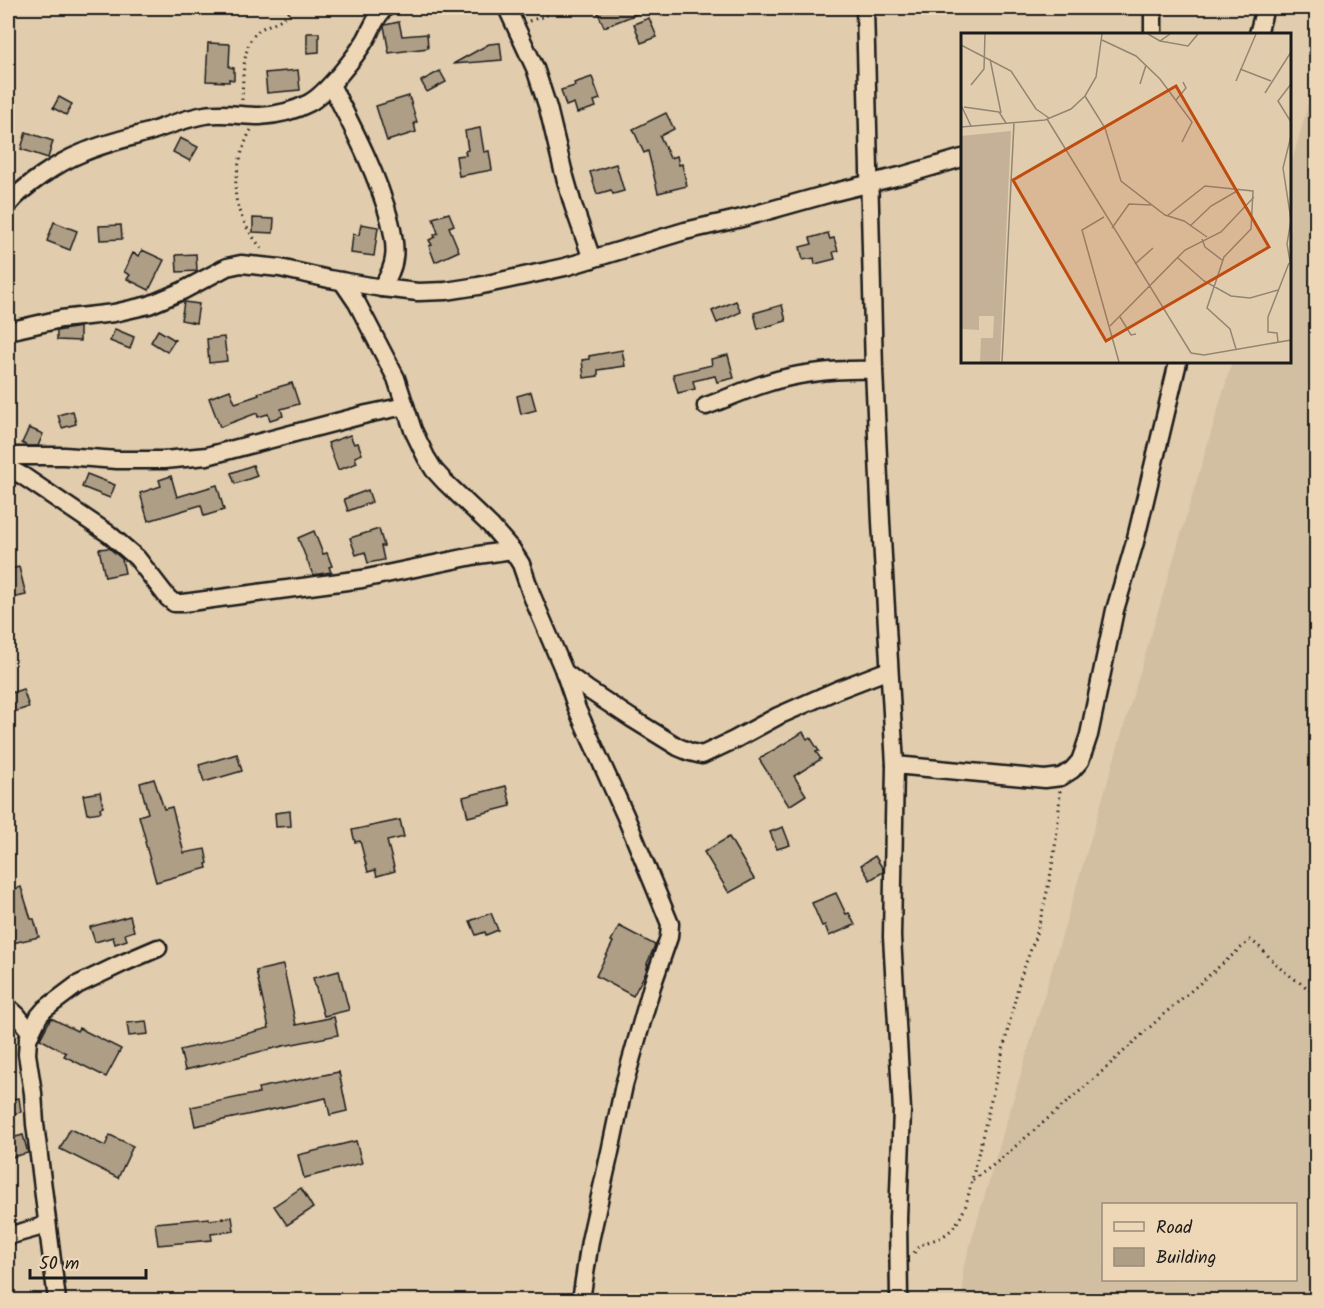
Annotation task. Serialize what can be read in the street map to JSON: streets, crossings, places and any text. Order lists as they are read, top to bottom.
{
  "legend": ["Road", "Building"],
  "scale_bar": "50 m"
}
